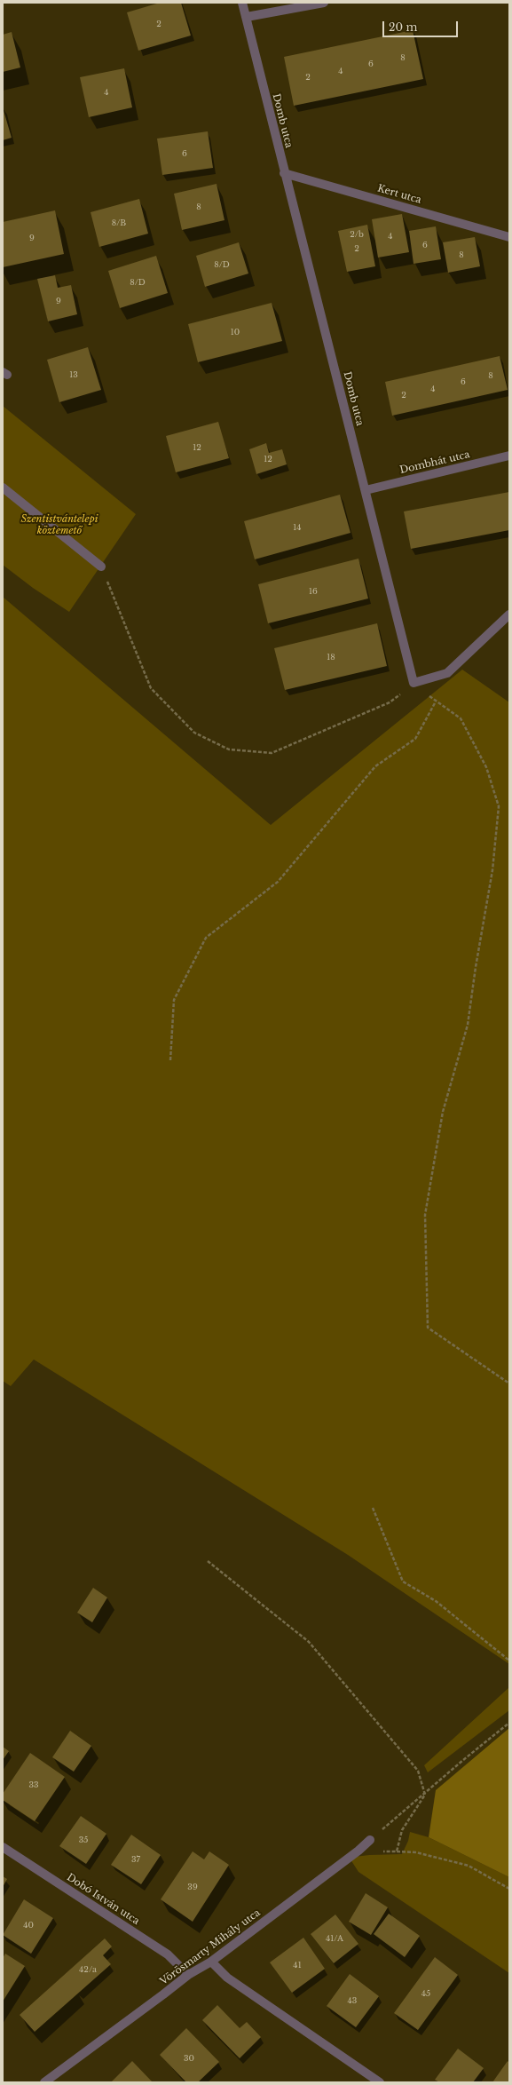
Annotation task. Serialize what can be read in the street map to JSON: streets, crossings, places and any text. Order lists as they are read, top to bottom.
{
  "streets": {
    "street": [
      "Domb utca",
      "Kert utca",
      "Dombhát utca",
      "Dobó István utca",
      "Vörösmarty Mihály utca"
    ]
  },
  "crossings": [
    ["Domb utca", "Kert utca"],
    ["Domb utca", "Dombhát utca"],
    ["Dobó István utca", "Vörösmarty Mihály utca"]
  ],
  "parks": ["Szentistvántelepi köztemető"],
  "house_numbers": [
    "2",
    "8",
    "6",
    "4",
    "2",
    "4",
    "6",
    "8",
    "8/B",
    "2/b",
    "4",
    "9",
    "6",
    "2",
    "8",
    "8/D",
    "8/D",
    "9",
    "10",
    "13",
    "8",
    "6",
    "4",
    "2",
    "12",
    "12",
    "14",
    "16",
    "18",
    "33",
    "35",
    "37",
    "39",
    "40",
    "41/A",
    "41",
    "42/a",
    "45",
    "43",
    "30"
  ],
  "scale_bar": "20 m"
}
